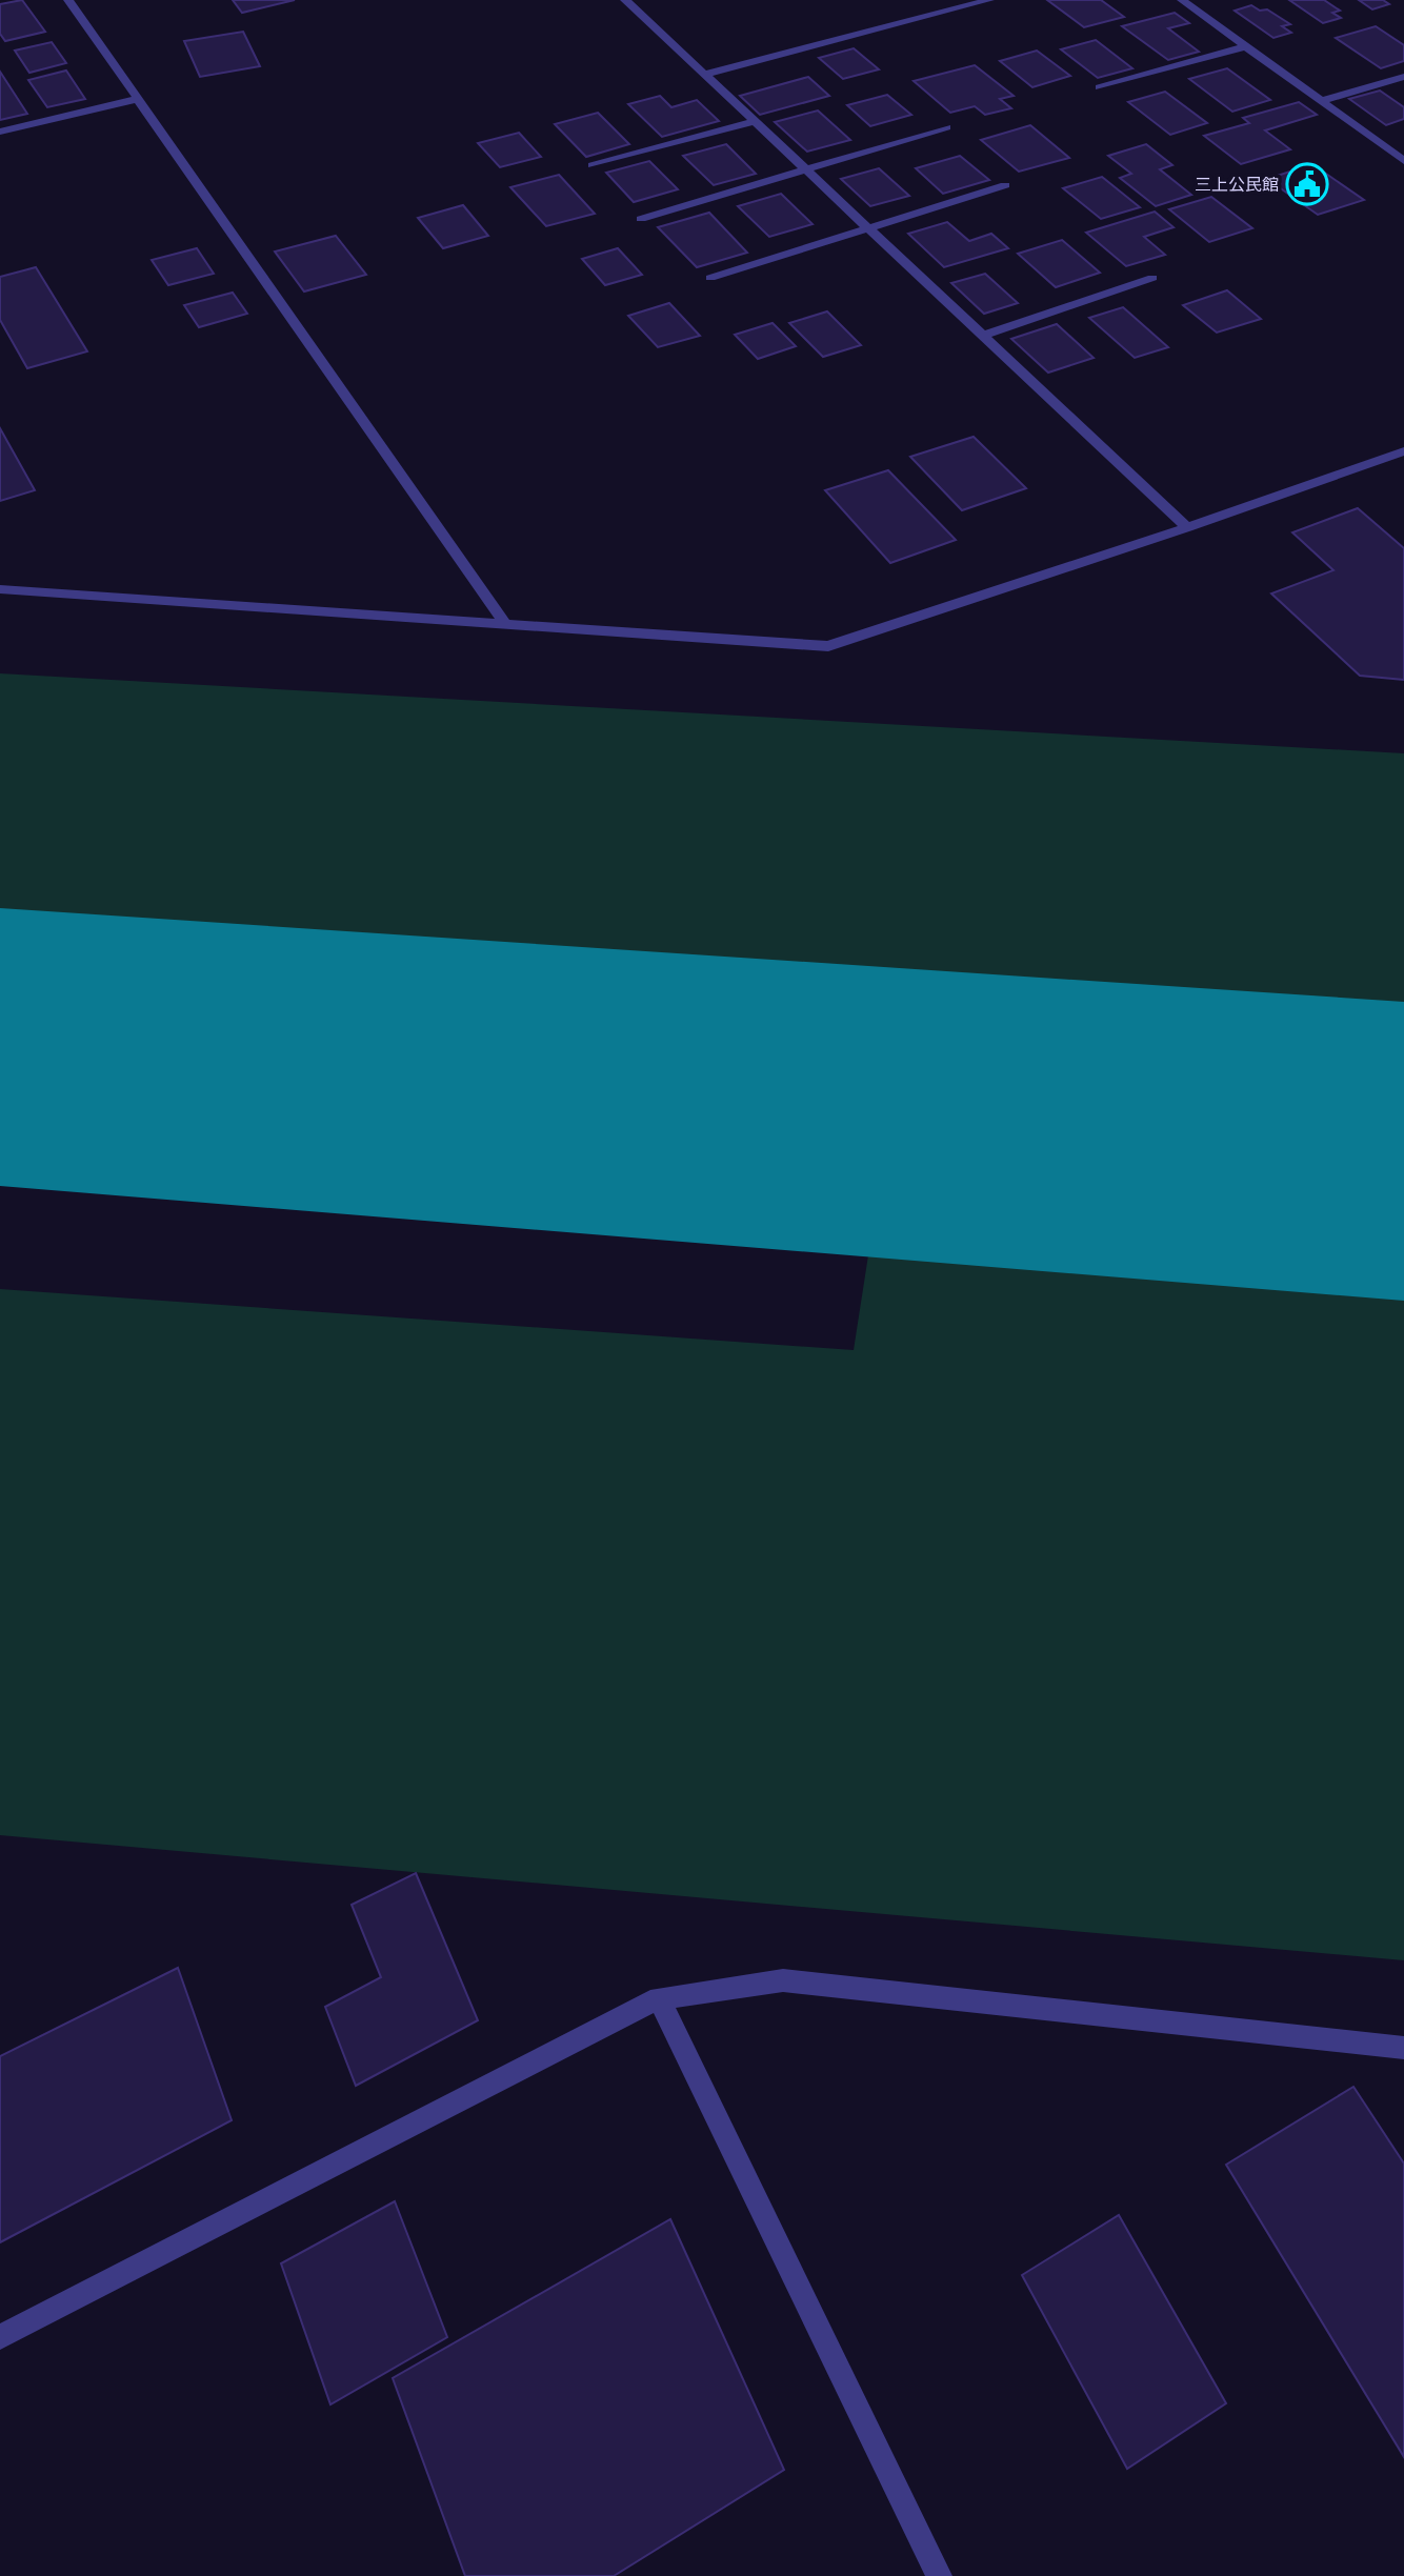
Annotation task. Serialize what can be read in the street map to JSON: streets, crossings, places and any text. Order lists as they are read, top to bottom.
{
  "places": {
    "public building": ["三上公民館"]
  }
}
